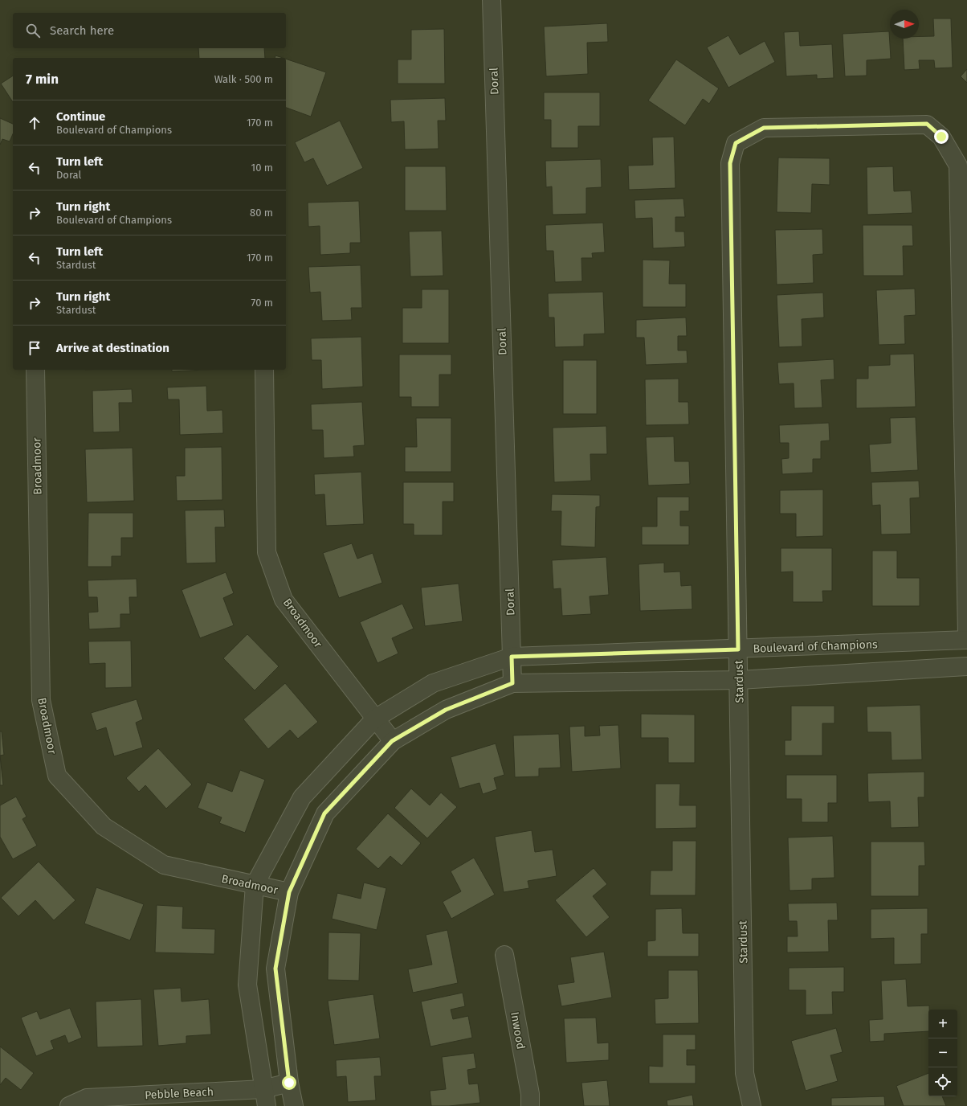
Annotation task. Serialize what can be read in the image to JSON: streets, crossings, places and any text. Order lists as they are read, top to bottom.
{
  "streets": {
    "street": [
      "Doral",
      "Broadmoor",
      "Boulevard of Champions",
      "Stardust",
      "Inwood",
      "Pebble Beach"
    ]
  },
  "crossings": [
    ["Doral", "Boulevard of Champions"],
    ["Broadmoor", "Boulevard of Champions"],
    ["Boulevard of Champions", "Stardust"],
    ["Boulevard of Champions", "Pebble Beach"]
  ],
  "north": "right",
  "page": {
    "search": "Search here",
    "heading": ["7 min", "Walk · 500 m"],
    "list": [
      ["Continue", "Boulevard of Champions", "170 m"],
      ["Turn left", "Doral", "10 m"],
      ["Turn right", "Boulevard of Champions", "80 m"],
      ["Turn left", "Stardust", "170 m"],
      ["Turn right", "Stardust", "70 m"],
      "Arrive at destination"
    ],
    "map_buttons": ["+", "−"]
  }
}
